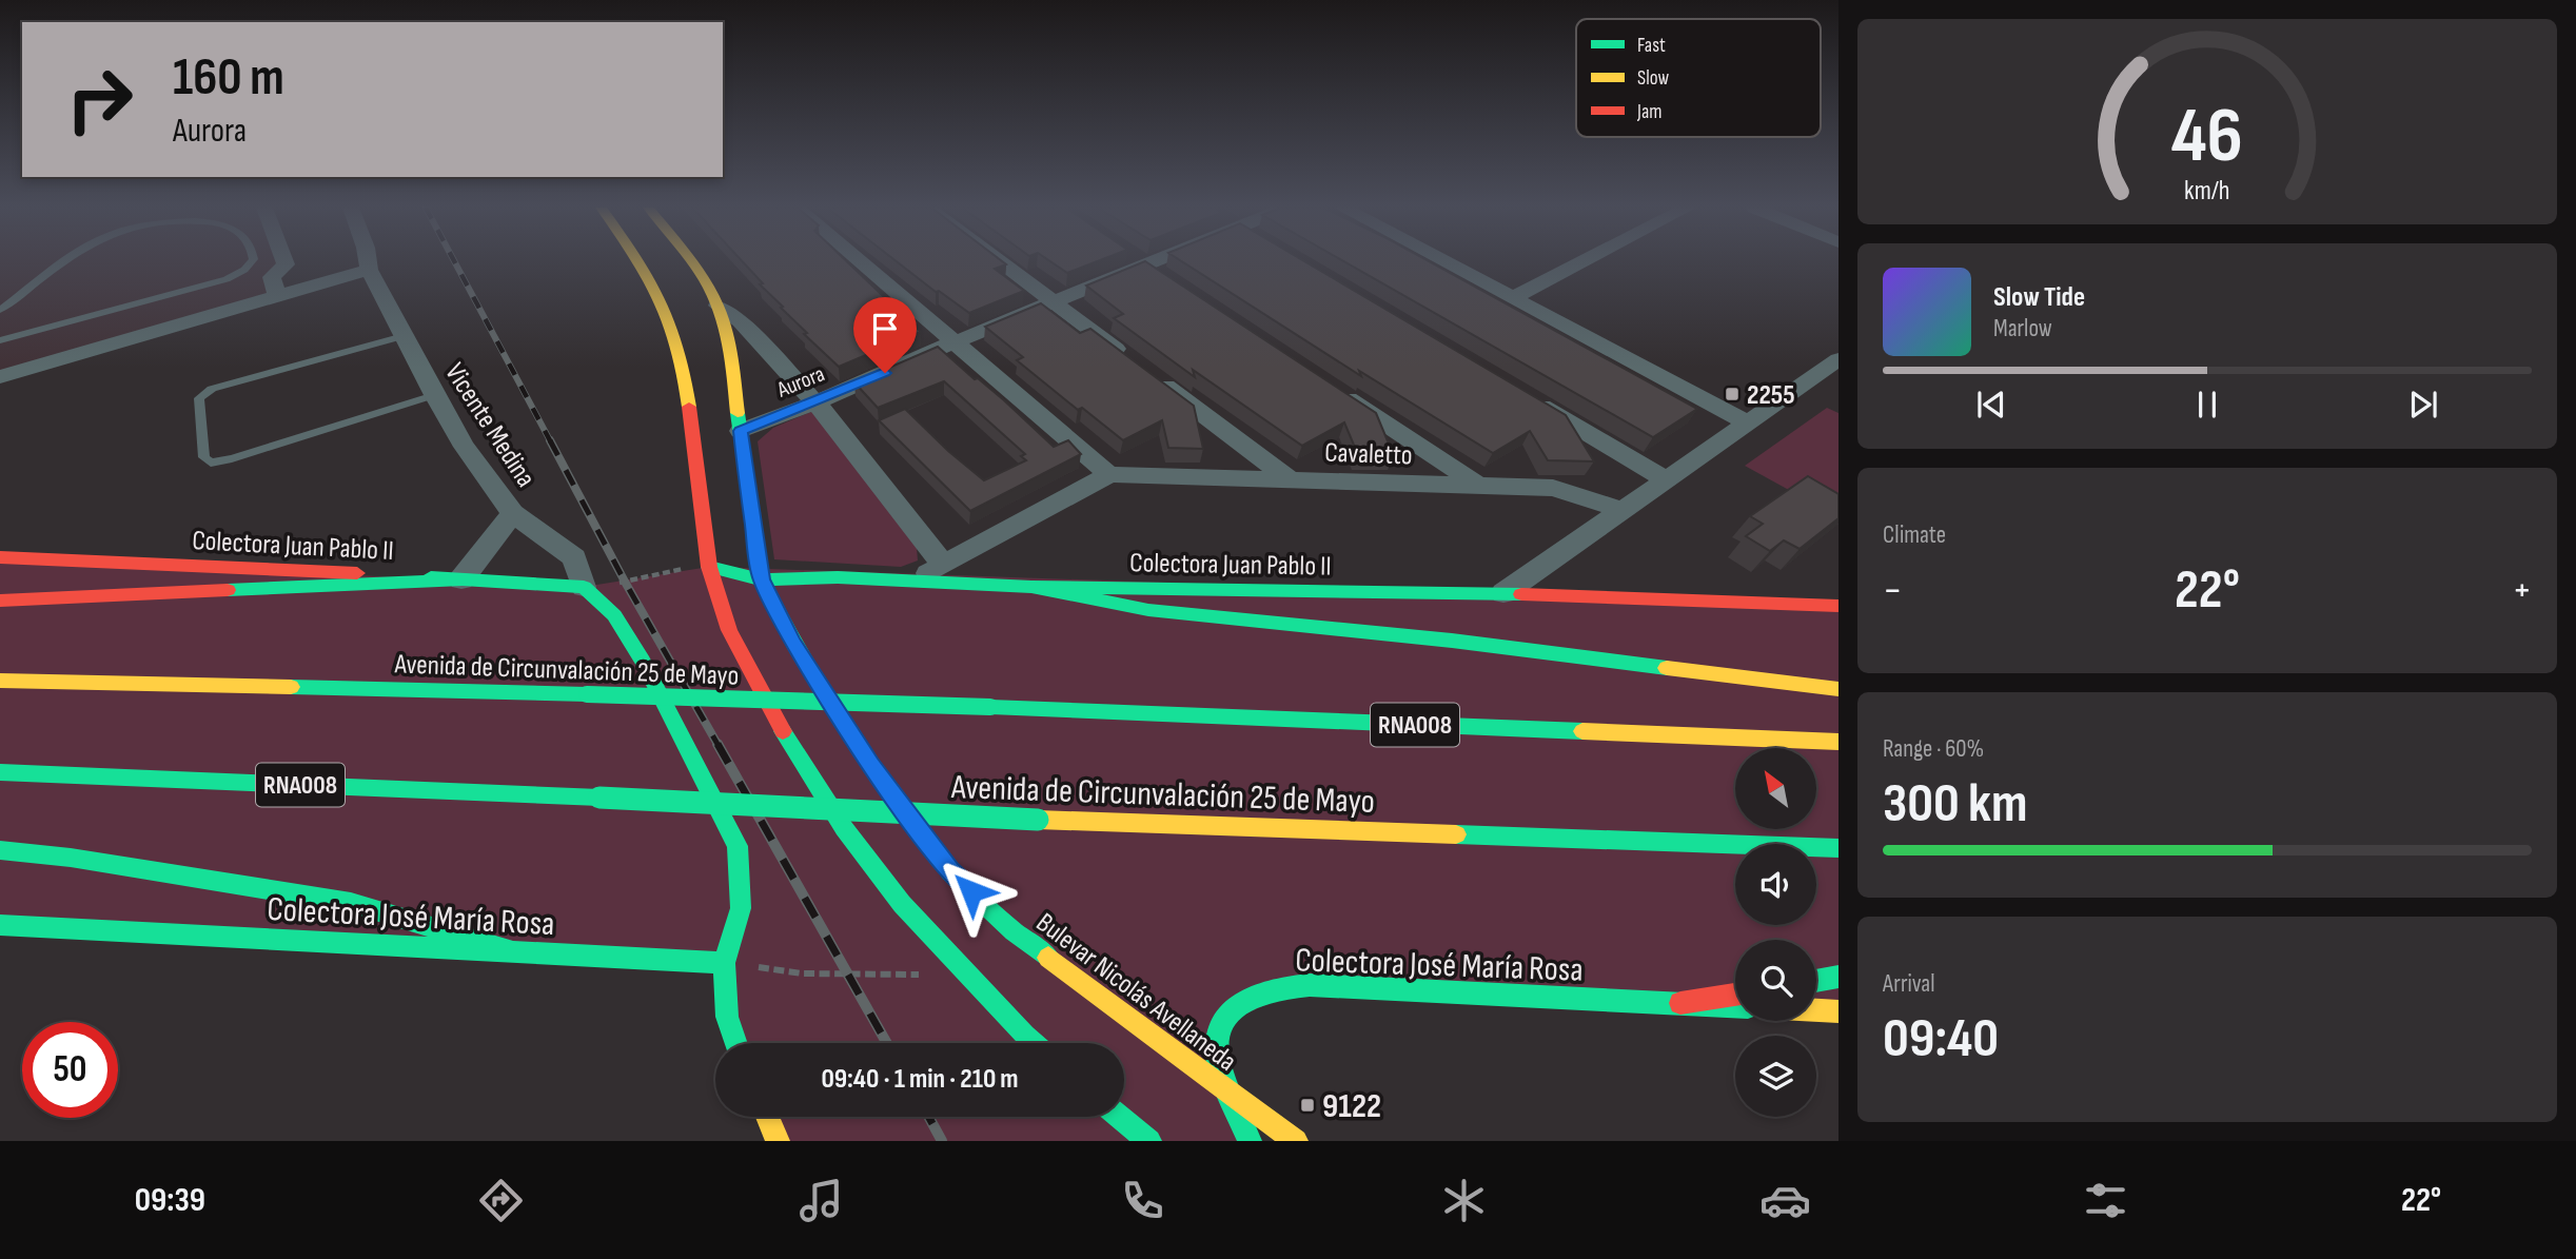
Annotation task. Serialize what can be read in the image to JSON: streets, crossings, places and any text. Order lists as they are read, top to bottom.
{
  "streets": {
    "main road": [
      "Vicente Medina",
      "Colectora Juan Pablo II",
      "Avenida de Circunvalación 25 de Mayo",
      "RNA008",
      "Colectora José María Rosa",
      "Bulevar Nicolás Avellaneda"
    ],
    "street": ["Aurora", "Cavaletto"]
  },
  "crossings": [
    ["Aurora", "Bulevar Nicolás Avellaneda"],
    ["Vicente Medina", "Colectora Juan Pablo II"],
    ["Vicente Medina", "Colectora José María Rosa"],
    ["Colectora Juan Pablo II", "Bulevar Nicolás Avellaneda"],
    ["Colectora José María Rosa", "Bulevar Nicolás Avellaneda"]
  ],
  "places": {
    "transit": ["2255", "9122"]
  },
  "legend": ["Fast", "Slow", "Jam"],
  "north": "top left",
  "page": {
    "turn": ["160 m", "Aurora"],
    "song": ["Slow Tide", "Marlow"],
    "tile": [
      "Climate",
      ["Range · 60%", "300 km"],
      ["Arrival", "09:40"]
    ],
    "heat": ["−", "22°", "+"],
    "limit": "50",
    "trip": "09:40 · 1 min · 210 m",
    "tabs": ["09:39", "22°"],
    "gauge": ["46", "km/h"]
  }
}
